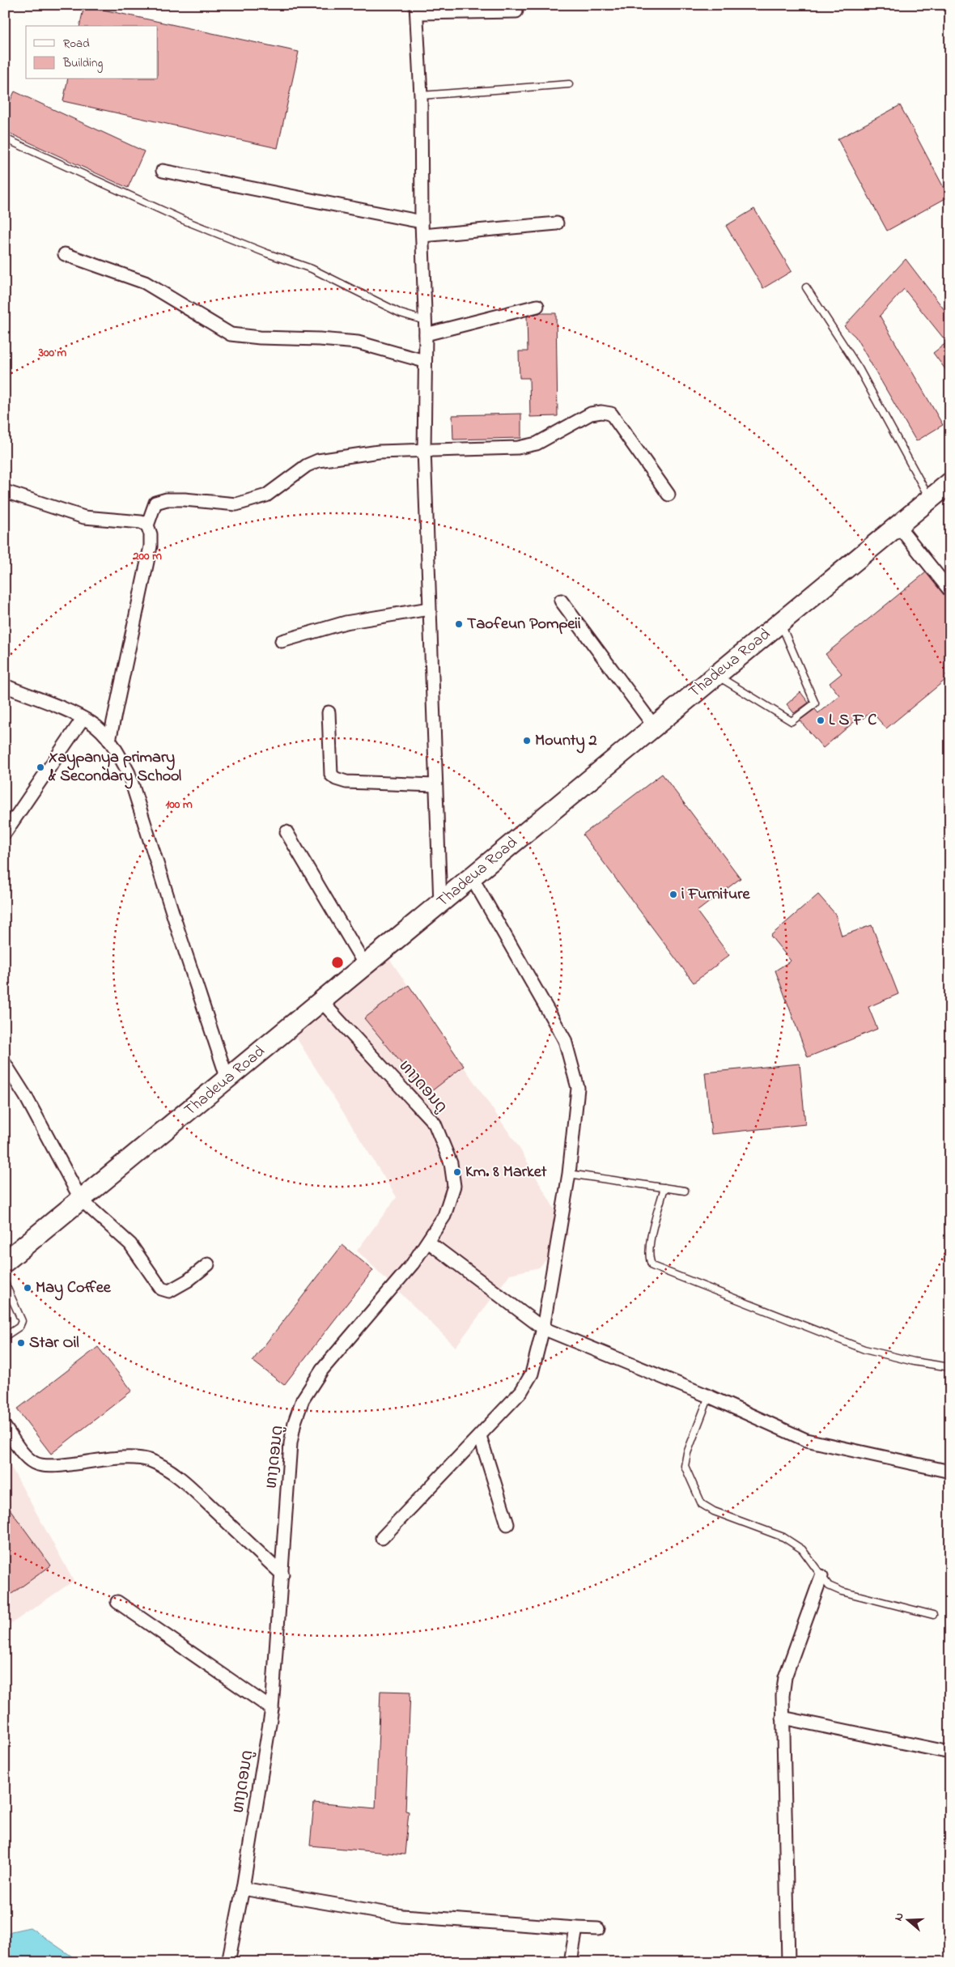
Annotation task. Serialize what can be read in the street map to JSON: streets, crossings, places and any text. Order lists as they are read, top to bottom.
{
  "streets": {
    "main road": ["Thadeua Road"],
    "street": ["ທາງດອນດູ"]
  },
  "crossings": [
    ["Thadeua Road", "ທາງດອນດູ"]
  ],
  "places": [
    "Taofeun Pompeii",
    "L S F C",
    "Mounty 2",
    "Xaypanya primary & Secondary School",
    "i Furniture",
    "Km. 8 Market",
    "May Coffee",
    "Star Oil"
  ],
  "legend": ["Road", "Building"],
  "north": "left",
  "rings": ["300 m", "200 m", "100 m"]
}
